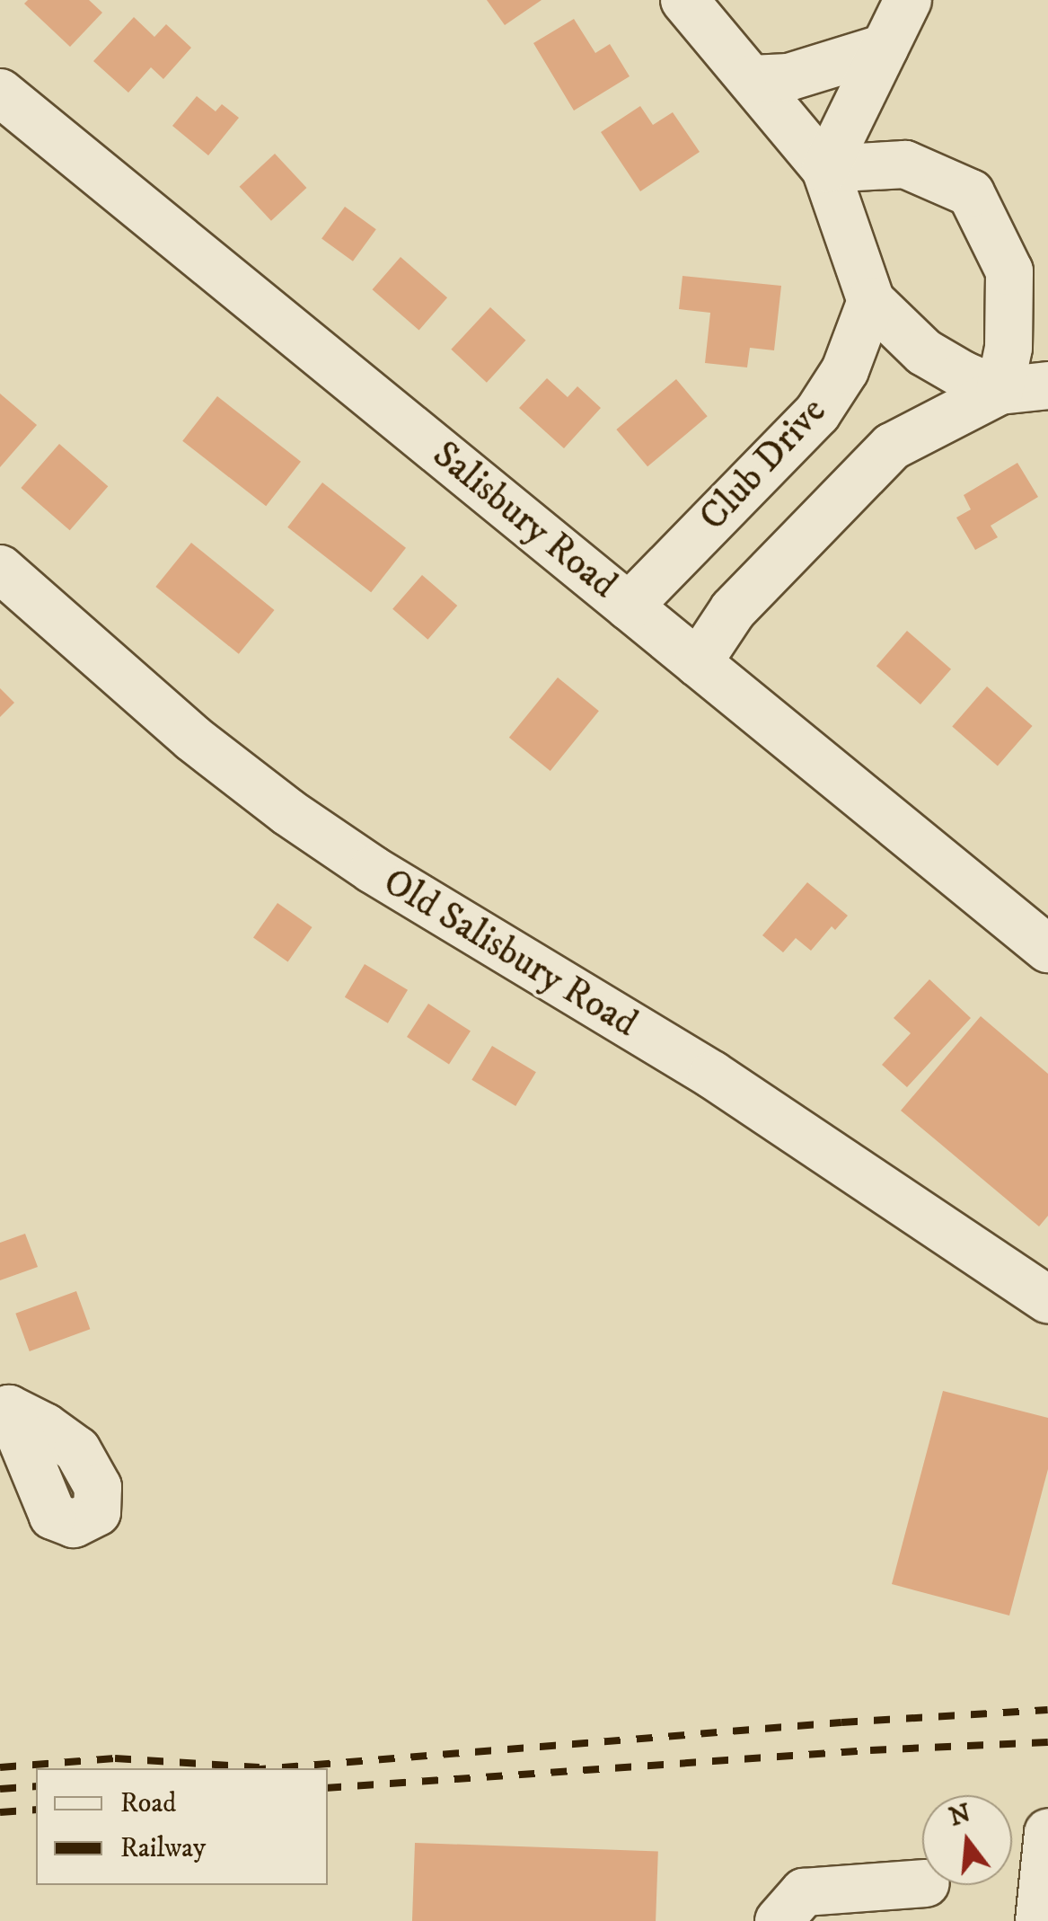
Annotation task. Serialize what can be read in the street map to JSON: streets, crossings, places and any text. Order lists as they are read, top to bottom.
{
  "streets": {
    "street": ["Club Drive", "Salisbury Road", "Old Salisbury Road"]
  },
  "crossings": [
    ["Club Drive", "Salisbury Road"]
  ],
  "legend": ["Road", "Railway"],
  "north": "top"
}
